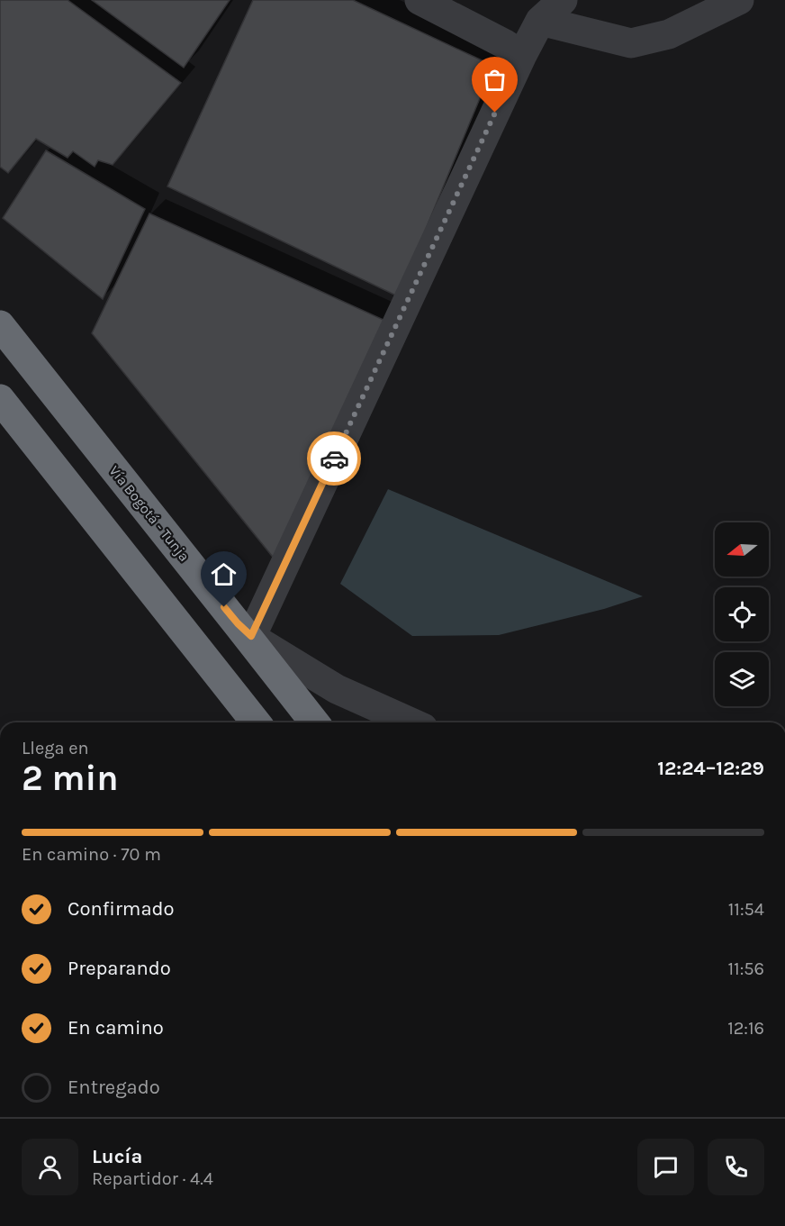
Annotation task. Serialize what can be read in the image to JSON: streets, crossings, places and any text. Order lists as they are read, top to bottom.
{
  "streets": {
    "highway": ["Vía Bogotá - Tunja"]
  },
  "north": "left",
  "page": {
    "heading": ["2 min", "Llega en", "12:24–12:29"],
    "panel": ["Lucía", "Repartidor · 4.4"],
    "bar": "En camino · 70 m",
    "list": [
      ["Confirmado", "11:54"],
      ["Preparando", "11:56"],
      ["En camino", "12:16"],
      "Entregado"
    ]
  }
}
